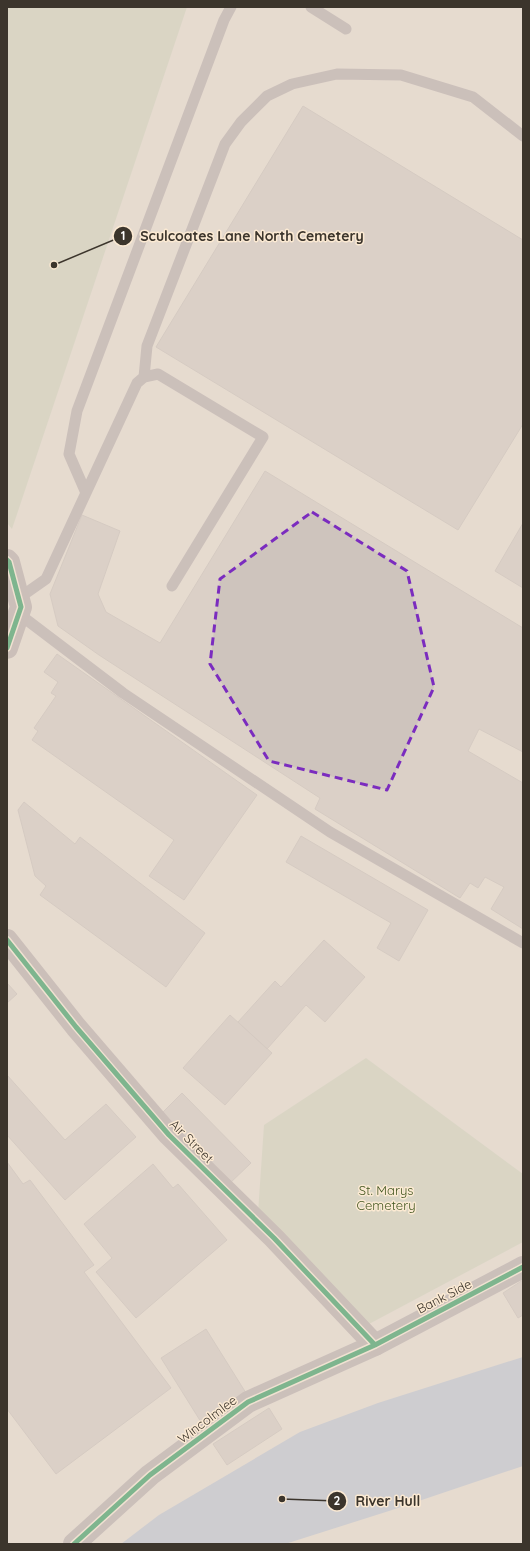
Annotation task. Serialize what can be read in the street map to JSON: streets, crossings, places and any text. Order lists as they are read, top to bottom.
{
  "streets": {
    "street": ["Air Street", "Bank Side", "Wincolmlee"]
  },
  "crossings": [
    ["Air Street", "Bank Side"],
    ["Air Street", "Wincolmlee"],
    ["Bank Side", "Wincolmlee"]
  ],
  "parks": ["St. Marys Cemetery"],
  "places": ["Sculcoates Lane North Cemetery", "River Hull"]
}
